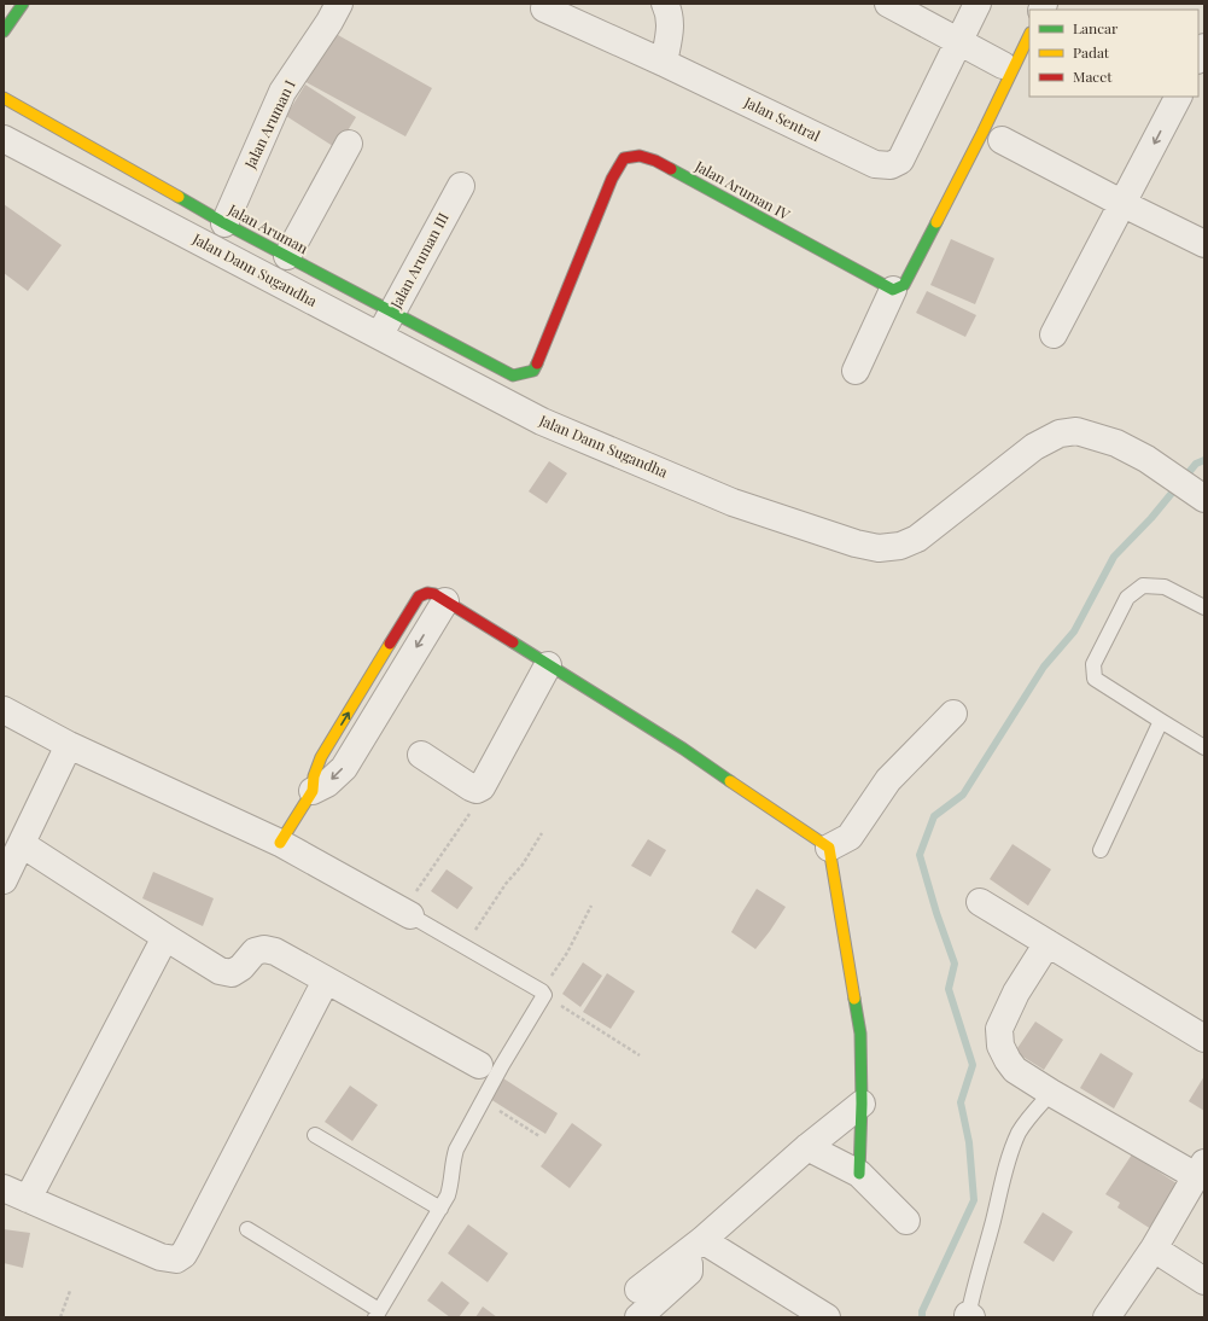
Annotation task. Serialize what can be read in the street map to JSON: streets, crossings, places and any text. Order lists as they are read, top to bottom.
{
  "streets": {
    "street": [
      "Jalan Sentral",
      "Jalan Aruman I",
      "Jalan Aruman IV",
      "Jalan Aruman",
      "Jalan Aruman III",
      "Jalan Dann Sugandha"
    ]
  },
  "crossings": [
    ["Jalan Aruman I", "Jalan Aruman"],
    ["Jalan Aruman IV", "Jalan Aruman"],
    ["Jalan Aruman", "Jalan Aruman III"],
    ["Jalan Aruman III", "Jalan Dann Sugandha"]
  ],
  "legend": ["Lancar", "Padat", "Macet"]
}
